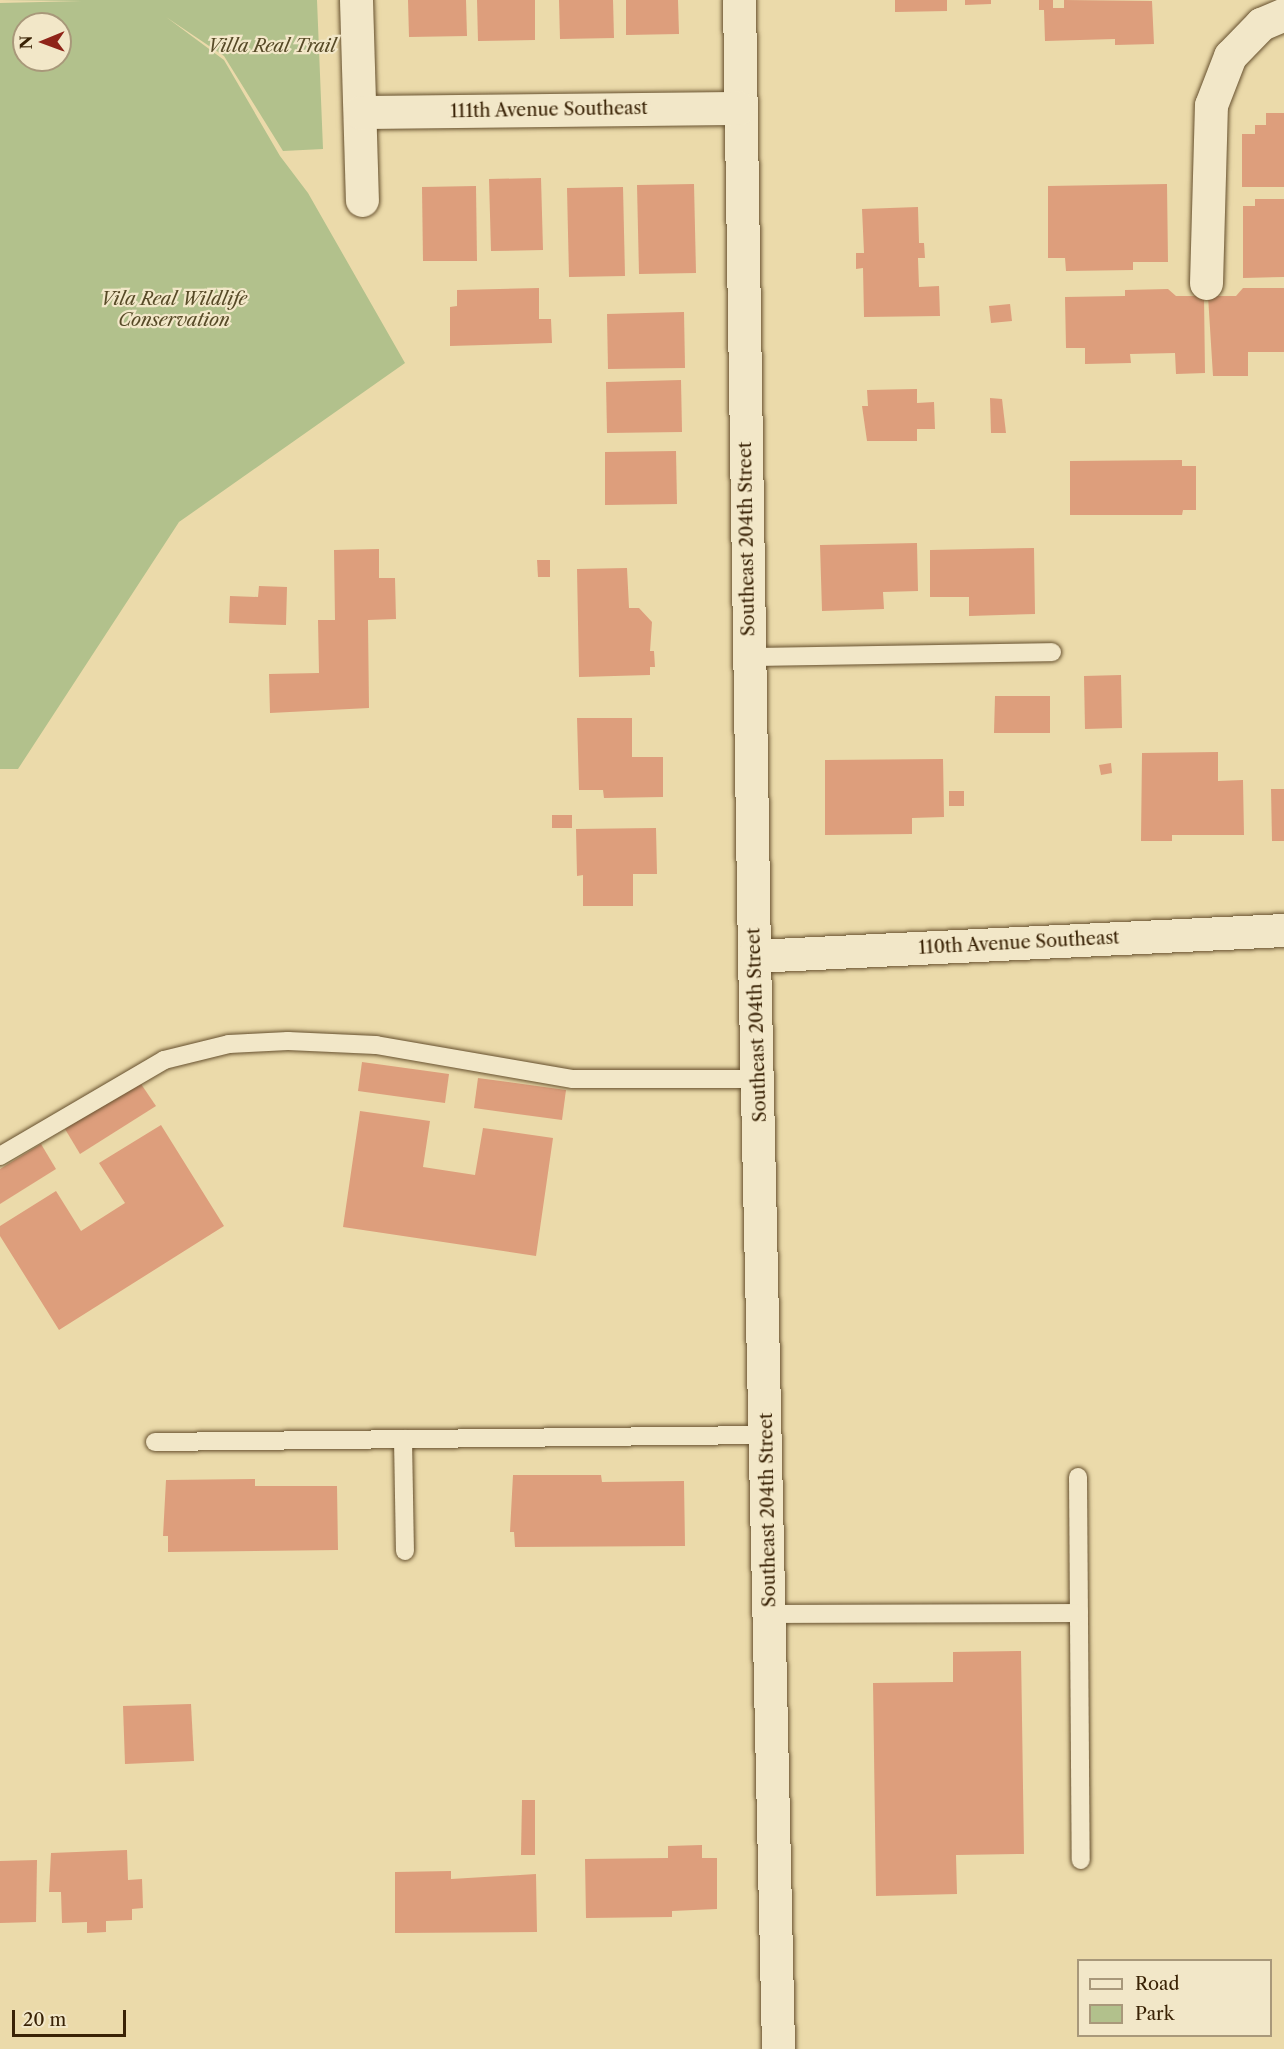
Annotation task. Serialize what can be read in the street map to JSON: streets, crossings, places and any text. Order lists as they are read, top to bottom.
{
  "streets": {
    "street": ["111th Avenue Southeast", "Southeast 204th Street", "110th Avenue Southeast"]
  },
  "crossings": [
    ["111th Avenue Southeast", "Southeast 204th Street"],
    ["Southeast 204th Street", "110th Avenue Southeast"]
  ],
  "parks": ["Villa Real Trail", "Vila Real Wildlife Conservation"],
  "legend": ["Road", "Park"],
  "scale_bar": "20 m",
  "north": "left"
}
